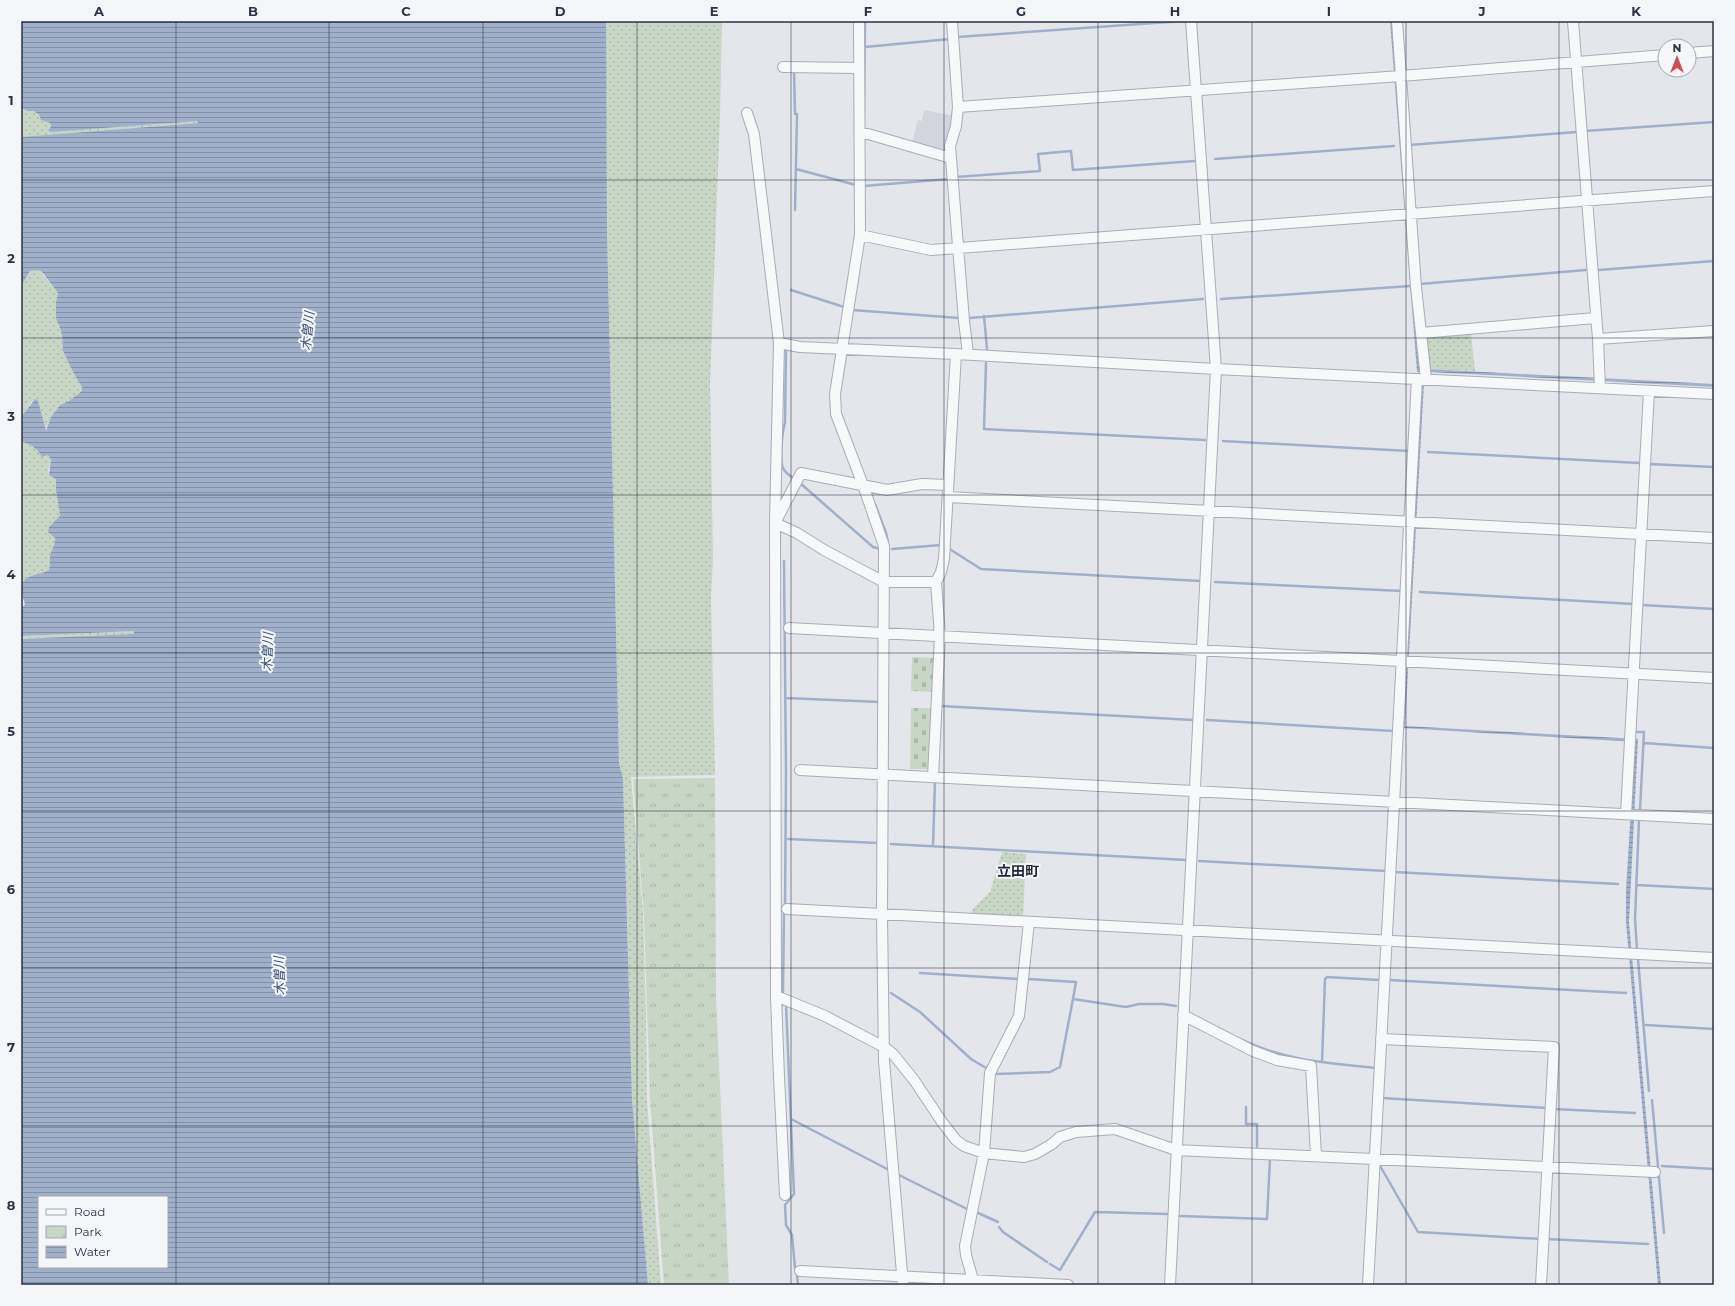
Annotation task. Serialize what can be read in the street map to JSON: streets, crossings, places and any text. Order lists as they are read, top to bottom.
{
  "districts": ["立田町"],
  "water": ["木曽川"],
  "legend": ["Road", "Park", "Water"],
  "north": "top",
  "grid": {
    "columns": [
      "A",
      "B",
      "C",
      "D",
      "E",
      "F",
      "G",
      "H",
      "I",
      "J",
      "K"
    ],
    "rows": [
      "1",
      "2",
      "3",
      "4",
      "5",
      "6",
      "7",
      "8"
    ]
  }
}
